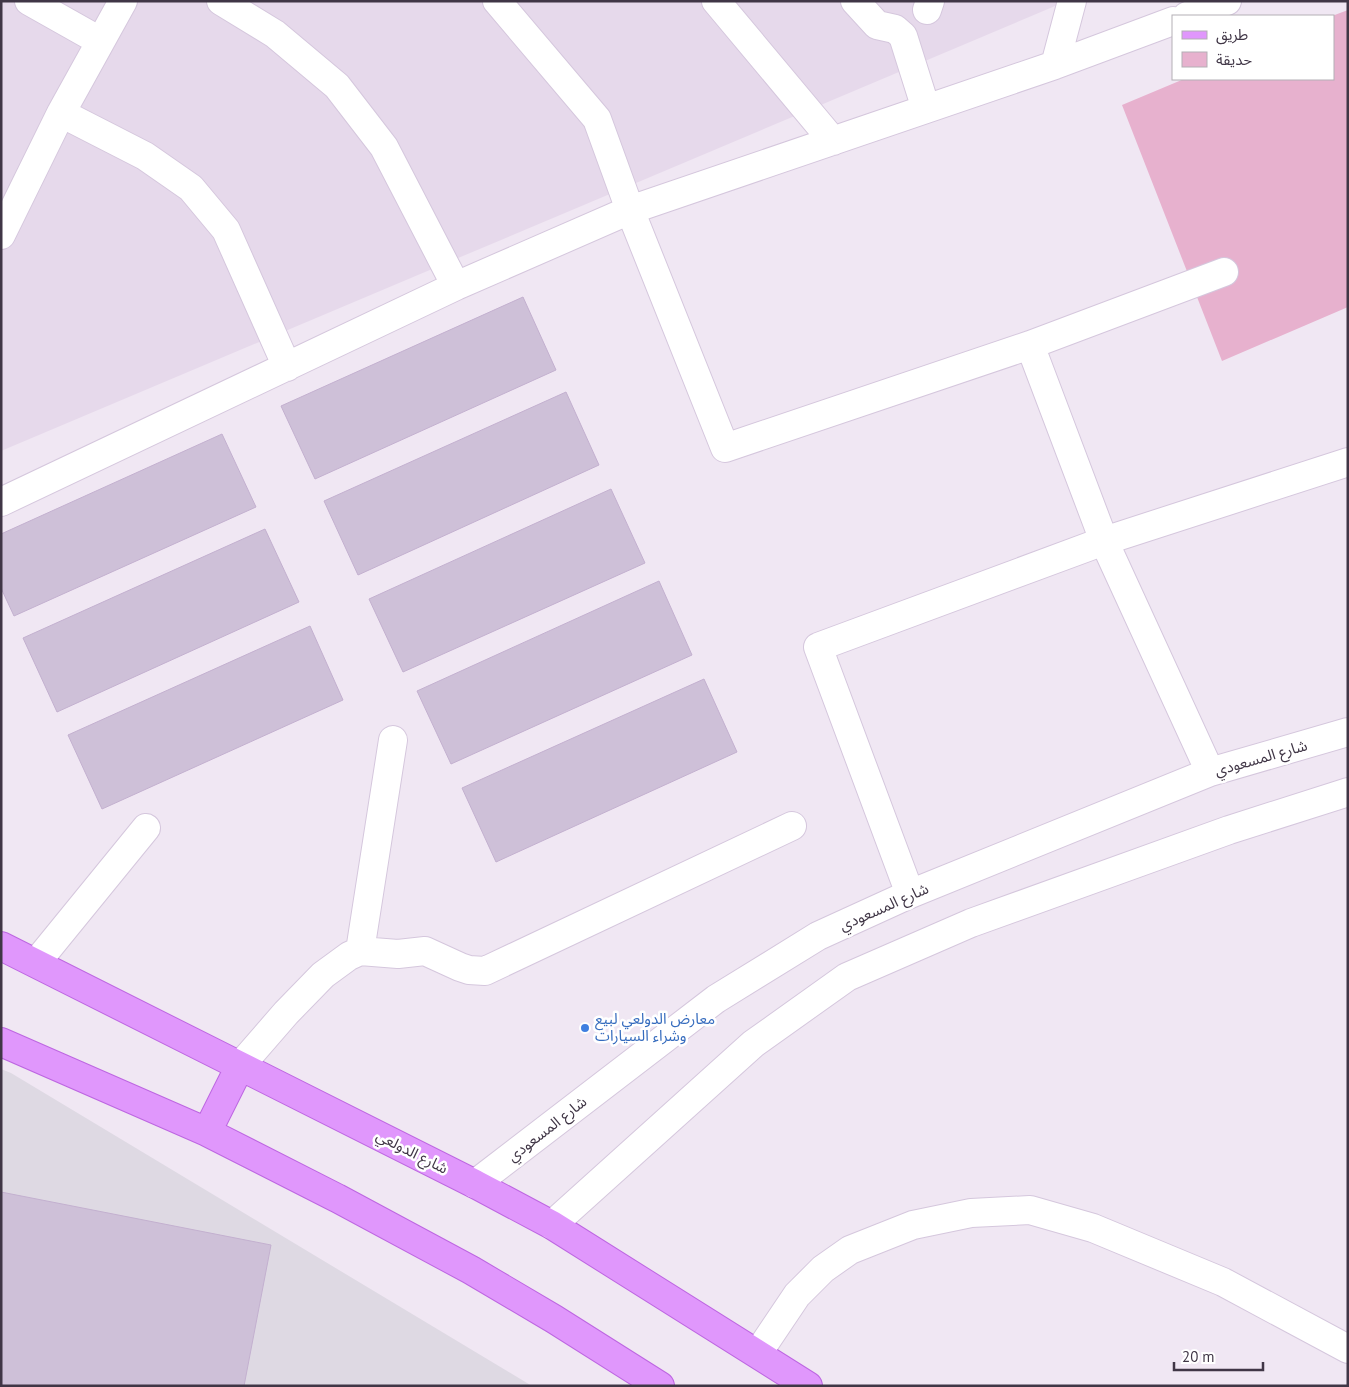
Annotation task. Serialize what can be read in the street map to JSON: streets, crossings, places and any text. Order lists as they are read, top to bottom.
{
  "streets": {
    "main road": ["شارع الدولعي"],
    "street": ["شارع المسعودي"]
  },
  "crossings": [
    ["شارع المسعودي", "شارع الدولعي"]
  ],
  "places": ["معارض الدولعي لبيع وشراء السيارات"],
  "legend": ["طريق", "حديقة"],
  "scale_bar": "20 m"
}
